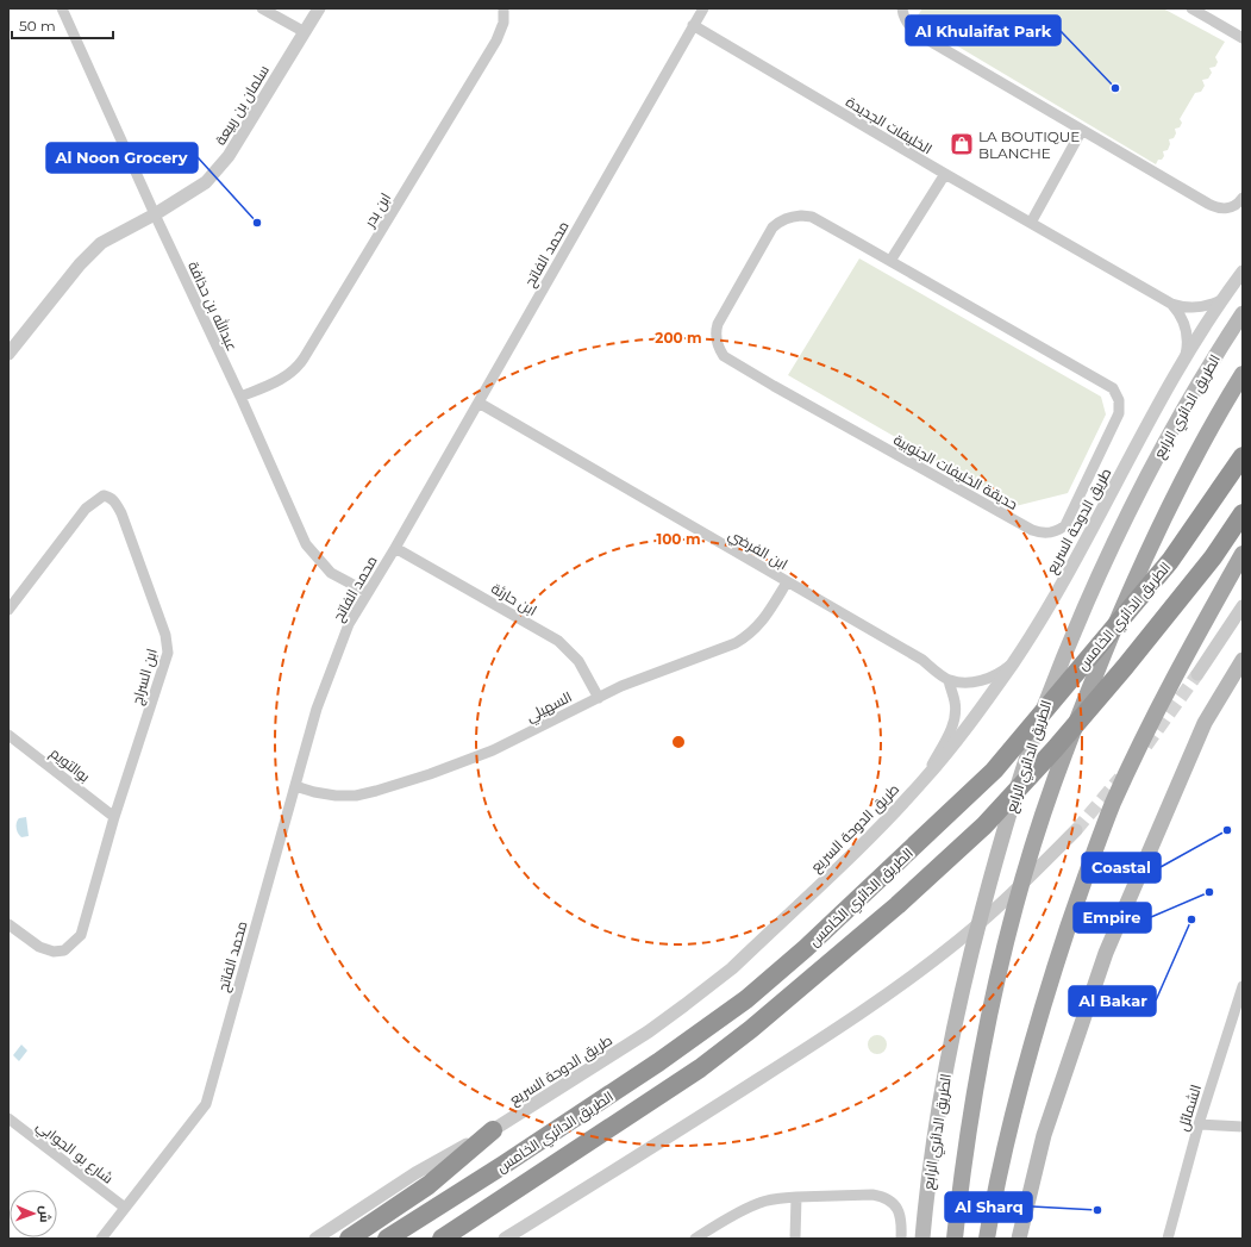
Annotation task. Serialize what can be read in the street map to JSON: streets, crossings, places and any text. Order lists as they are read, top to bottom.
{
  "streets": {
    "highway": ["الطريق الدائري الخامس"],
    "main road": ["الطريق الدائري الرابع"],
    "street": [
      "سلمان بن ربيعة",
      "الخليفات الجديدة",
      "ابن بدر",
      "محمد الفاتح",
      "عبدالله بن حذافة",
      "حديقة الخليفات الجنوبية",
      "طريق الدوحة السريع",
      "ابن الفرضي",
      "ابن حارثة",
      "ابن السراج",
      "السهيلي",
      "بوالتويم",
      "الشمائل",
      "شارع بو الجوابي"
    ]
  },
  "crossings": [
    ["سلمان بن ربيعة", "عبدالله بن حذافة"],
    ["الخليفات الجديدة", "محمد الفاتح"],
    ["الخليفات الجديدة", "طريق الدوحة السريع"],
    ["ابن بدر", "عبدالله بن حذافة"],
    ["محمد الفاتح", "عبدالله بن حذافة"],
    ["محمد الفاتح", "ابن الفرضي"],
    ["محمد الفاتح", "ابن حارثة"],
    ["محمد الفاتح", "السهيلي"],
    ["محمد الفاتح", "شارع بو الجوابي"],
    ["ابن الفرضي", "السهيلي"],
    ["ابن حارثة", "السهيلي"],
    ["ابن السراج", "بوالتويم"]
  ],
  "places": {
    "other": [
      "Al Khulaifat Park",
      "Al Noon Grocery",
      "Coastal",
      "Empire",
      "Al Bakar",
      "Al Sharq"
    ],
    "shop": ["LA BOUTIQUE BLANCHE"]
  },
  "scale_bar": "50 m",
  "north": "right",
  "rings": ["200 m", "100 m"]
}
